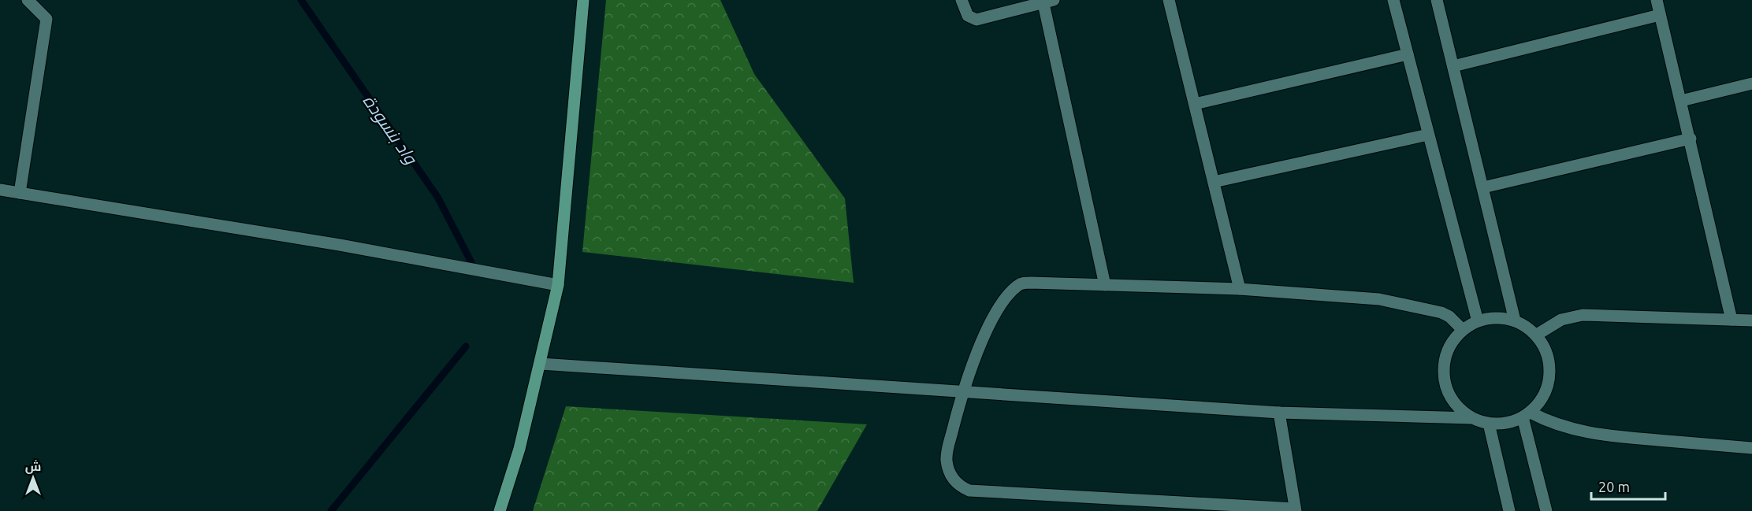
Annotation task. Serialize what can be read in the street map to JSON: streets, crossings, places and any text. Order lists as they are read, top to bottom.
{
  "water": ["واد بنسودة"],
  "scale_bar": "20 m",
  "north": "top"
}
